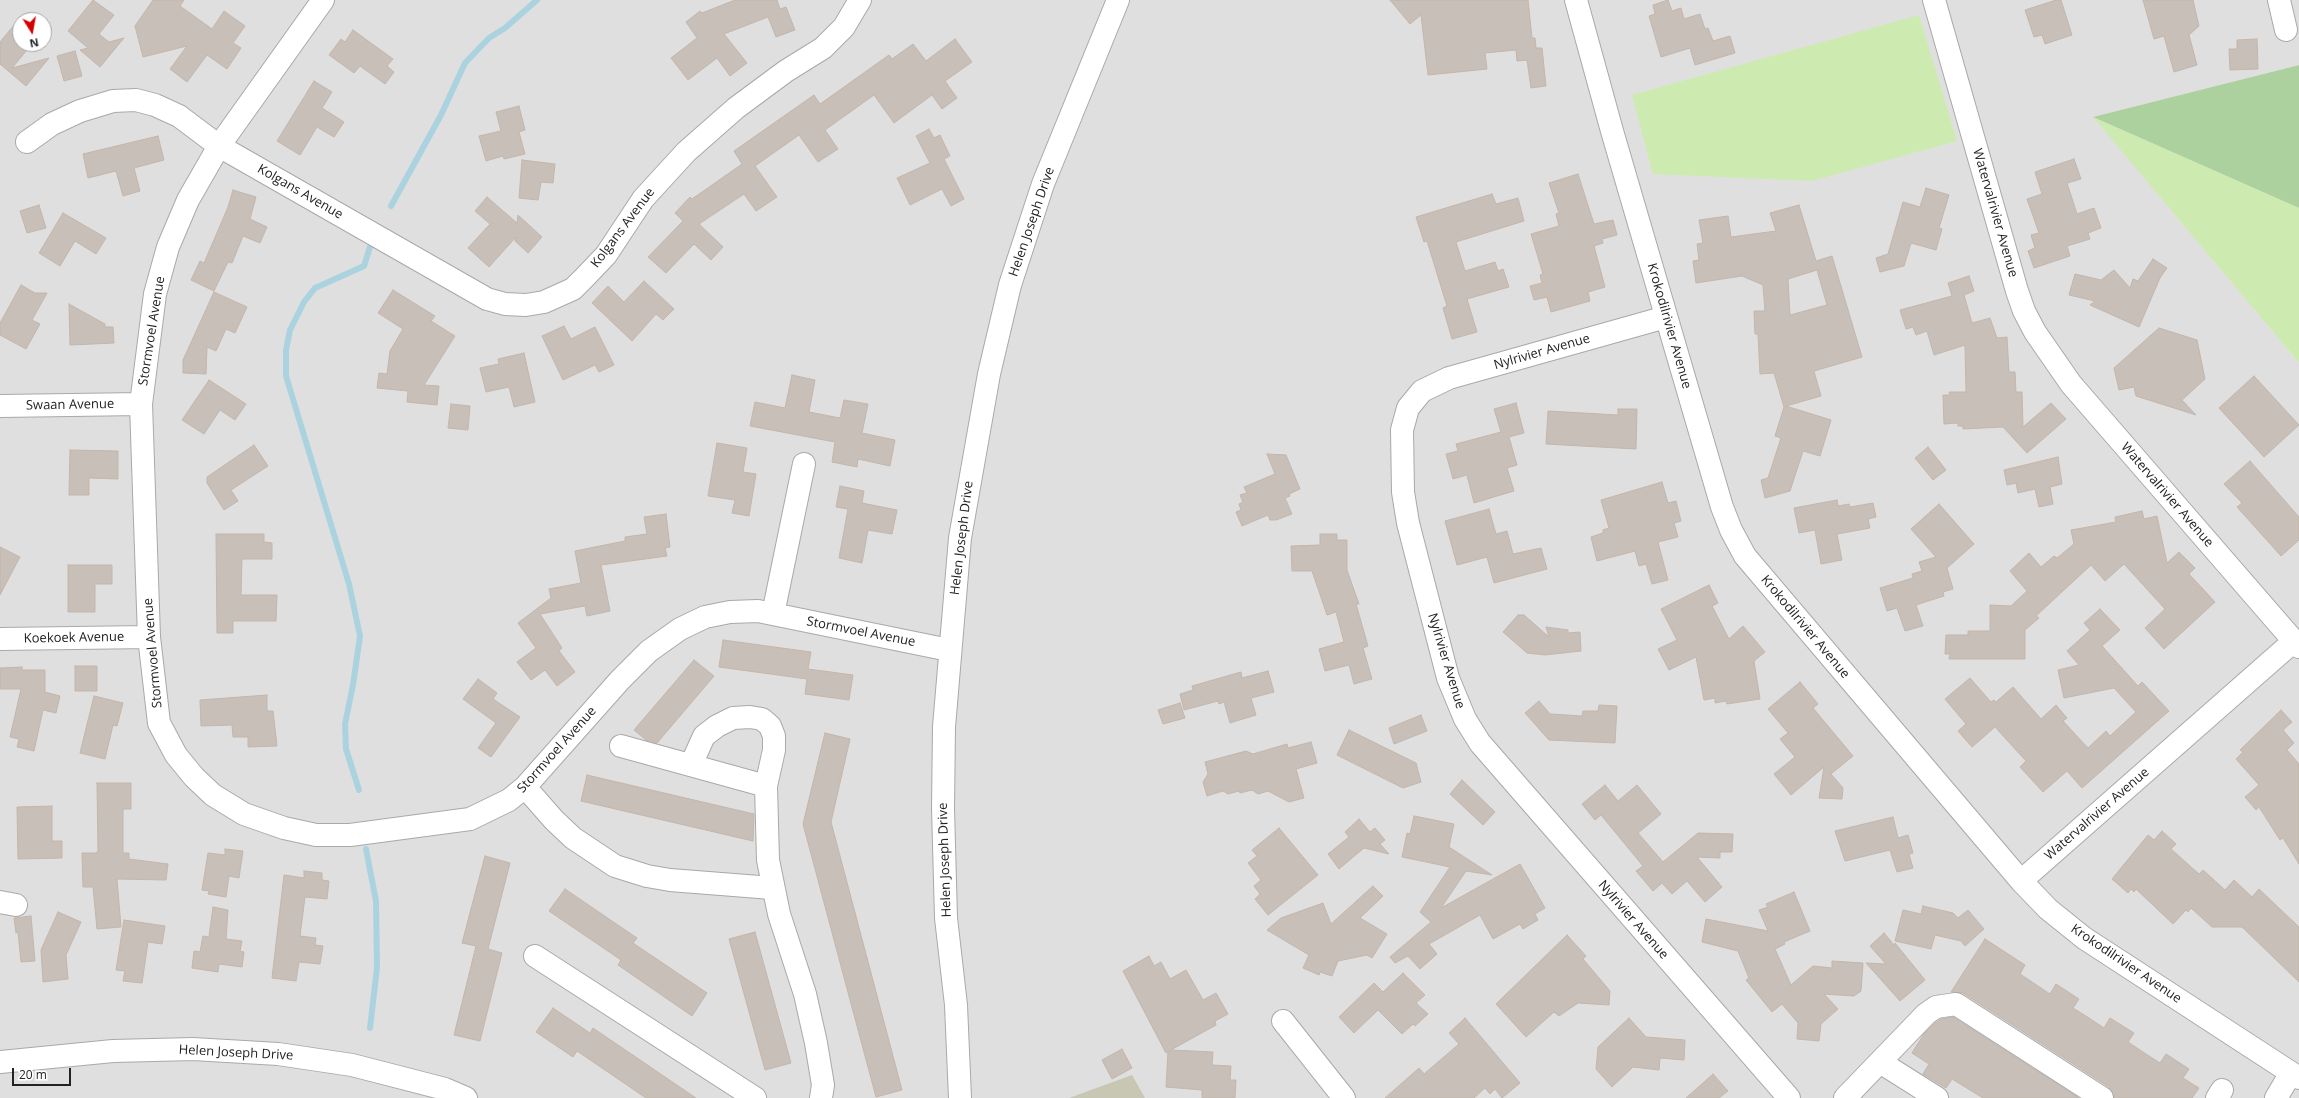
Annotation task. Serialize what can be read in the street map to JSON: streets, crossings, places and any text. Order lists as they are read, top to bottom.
{
  "streets": {
    "street": [
      "Kolgans Avenue",
      "Watervalrivier Avenue",
      "Helen Joseph Drive",
      "Krokodilrivier Avenue",
      "Stormvoel Avenue",
      "Nylrivier Avenue",
      "Swaan Avenue",
      "Koekoek Avenue"
    ]
  },
  "crossings": [
    ["Kolgans Avenue", "Stormvoel Avenue"],
    ["Watervalrivier Avenue", "Krokodilrivier Avenue"],
    ["Helen Joseph Drive", "Stormvoel Avenue"],
    ["Krokodilrivier Avenue", "Nylrivier Avenue"],
    ["Stormvoel Avenue", "Swaan Avenue"],
    ["Stormvoel Avenue", "Koekoek Avenue"]
  ],
  "scale_bar": "20 m",
  "north": "bottom"
}
